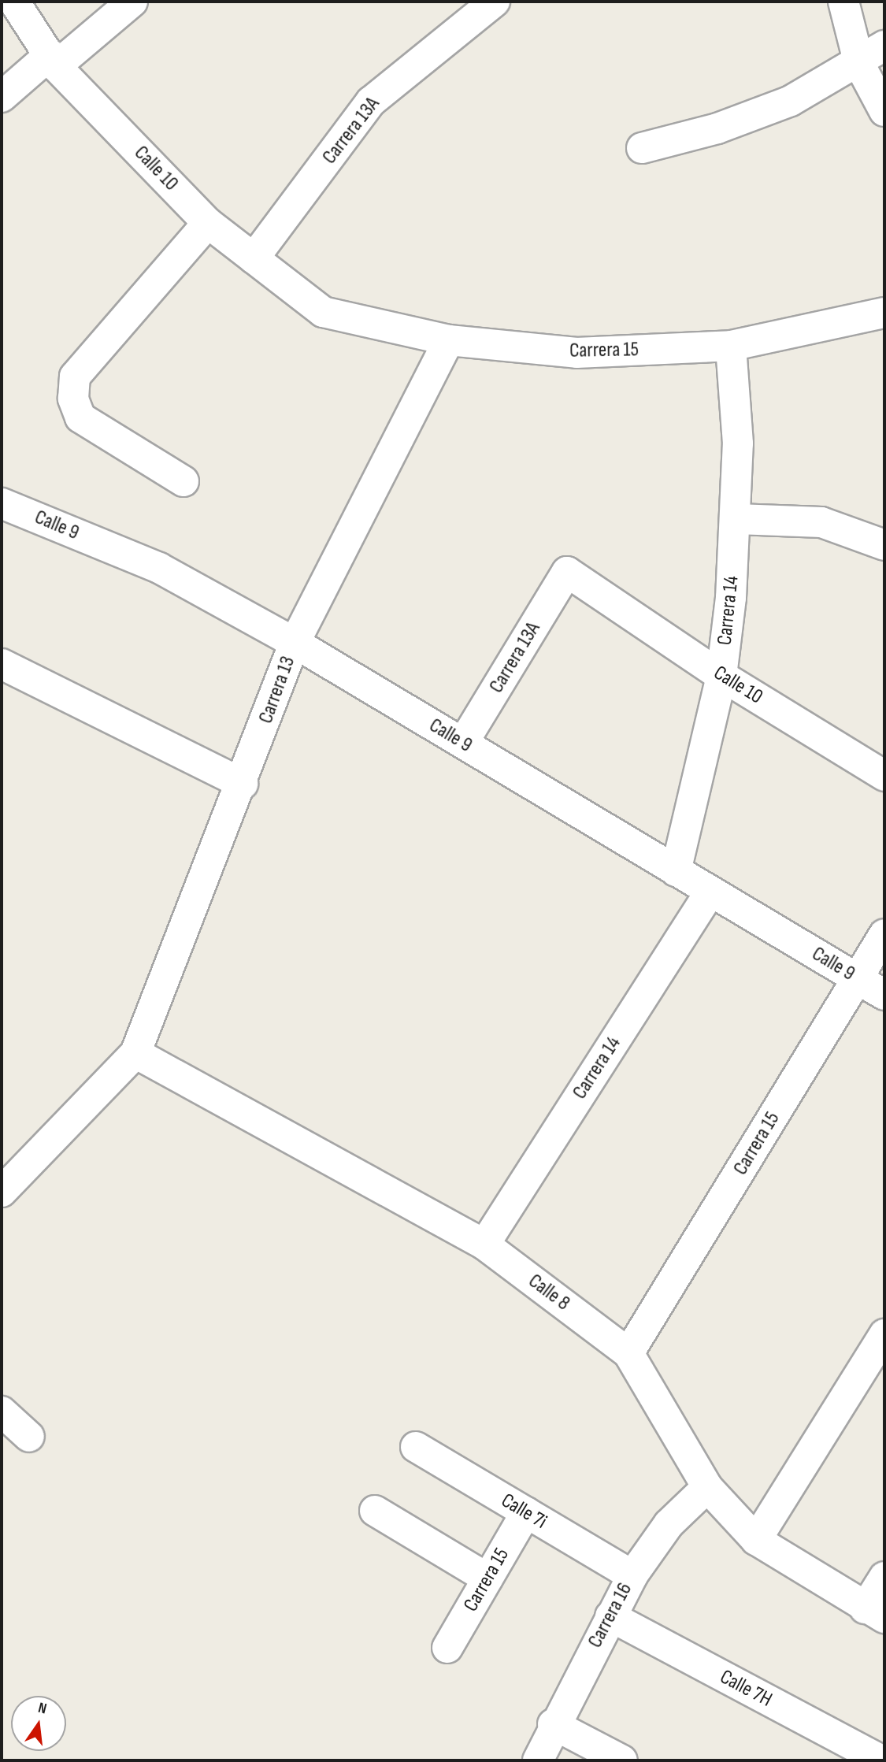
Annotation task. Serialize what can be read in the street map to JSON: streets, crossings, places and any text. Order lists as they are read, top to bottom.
{
  "streets": {
    "street": [
      "Carrera 13A",
      "Calle 10",
      "Carrera 15",
      "Calle 9",
      "Carrera 14",
      "Carrera 13",
      "Calle 8",
      "Calle 7i",
      "Carrera 16",
      "Calle 7H"
    ]
  },
  "crossings": [
    ["Carrera 13A", "Calle 10"],
    ["Carrera 13A", "Calle 9"],
    ["Calle 10", "Carrera 15"],
    ["Calle 10", "Carrera 14"],
    ["Carrera 15", "Calle 9"],
    ["Carrera 15", "Carrera 14"],
    ["Carrera 15", "Carrera 13"],
    ["Carrera 15", "Calle 8"],
    ["Carrera 15", "Calle 7i"],
    ["Calle 9", "Carrera 14"],
    ["Calle 9", "Carrera 13"],
    ["Carrera 14", "Calle 8"],
    ["Carrera 13", "Calle 8"],
    ["Calle 8", "Carrera 16"],
    ["Calle 7i", "Carrera 16"],
    ["Carrera 16", "Calle 7H"]
  ],
  "north": "top"
}
